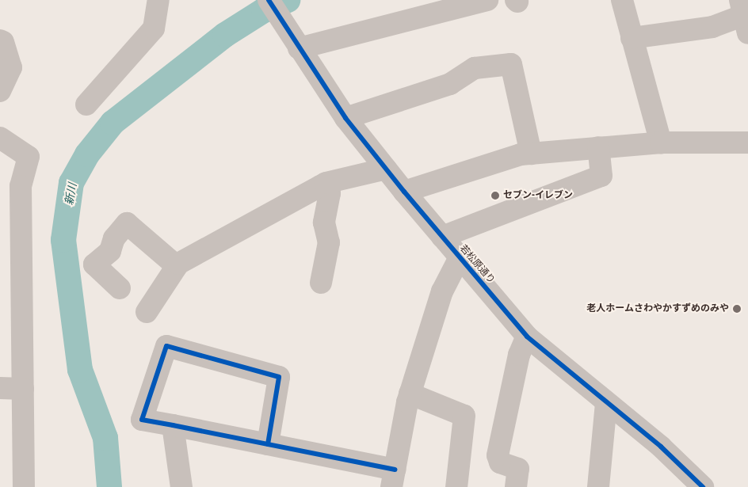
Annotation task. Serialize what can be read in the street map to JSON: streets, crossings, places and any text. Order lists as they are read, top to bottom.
{
  "streets": {
    "street": ["若松原通り"]
  },
  "water": ["新川"],
  "places": ["セブン-イレブン", "老人ホームさわやかすずめのみや"]
}
